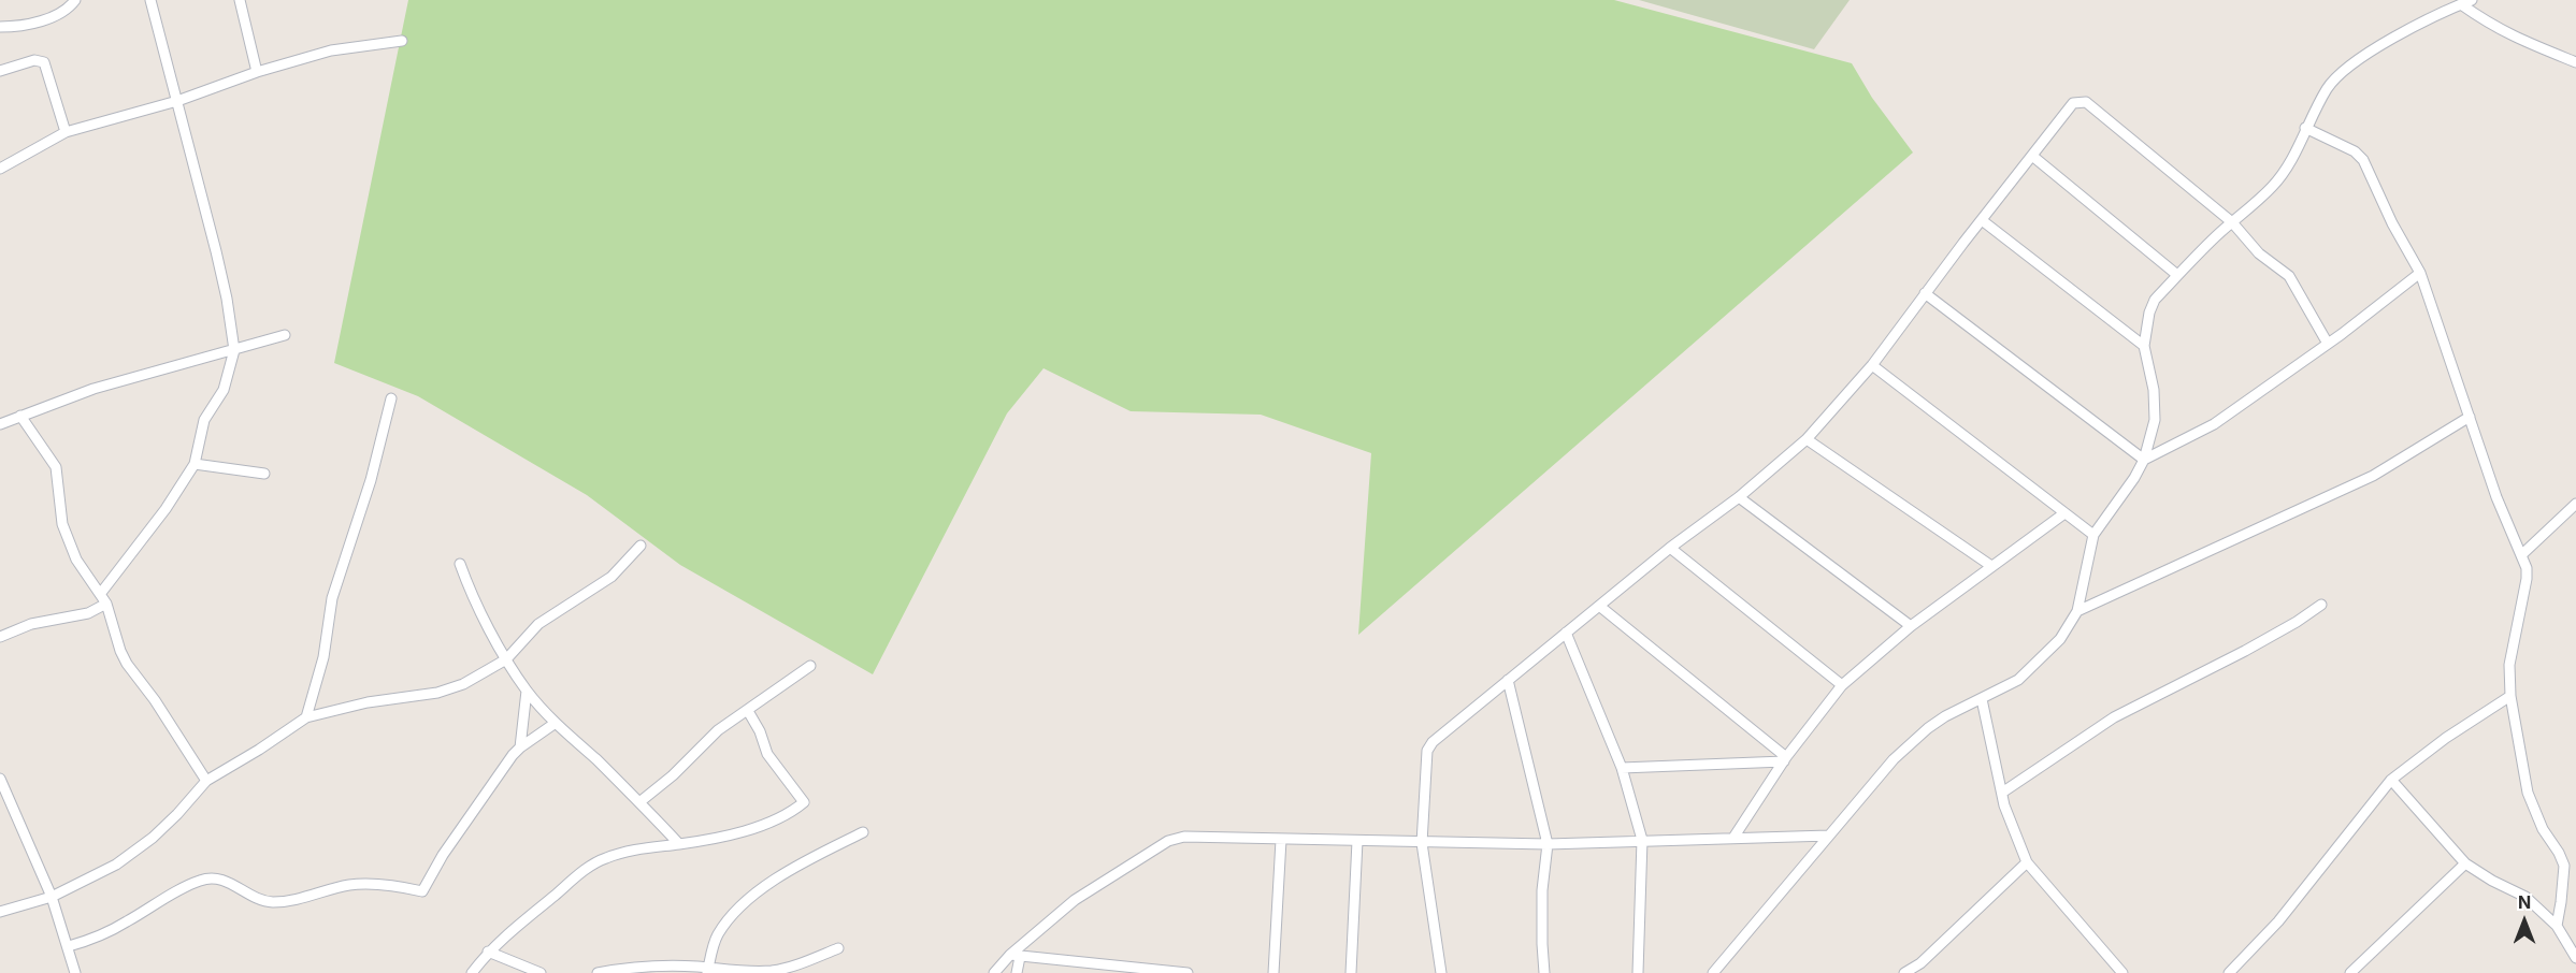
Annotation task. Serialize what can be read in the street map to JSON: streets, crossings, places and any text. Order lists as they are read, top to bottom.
{
  "north": "top"
}
